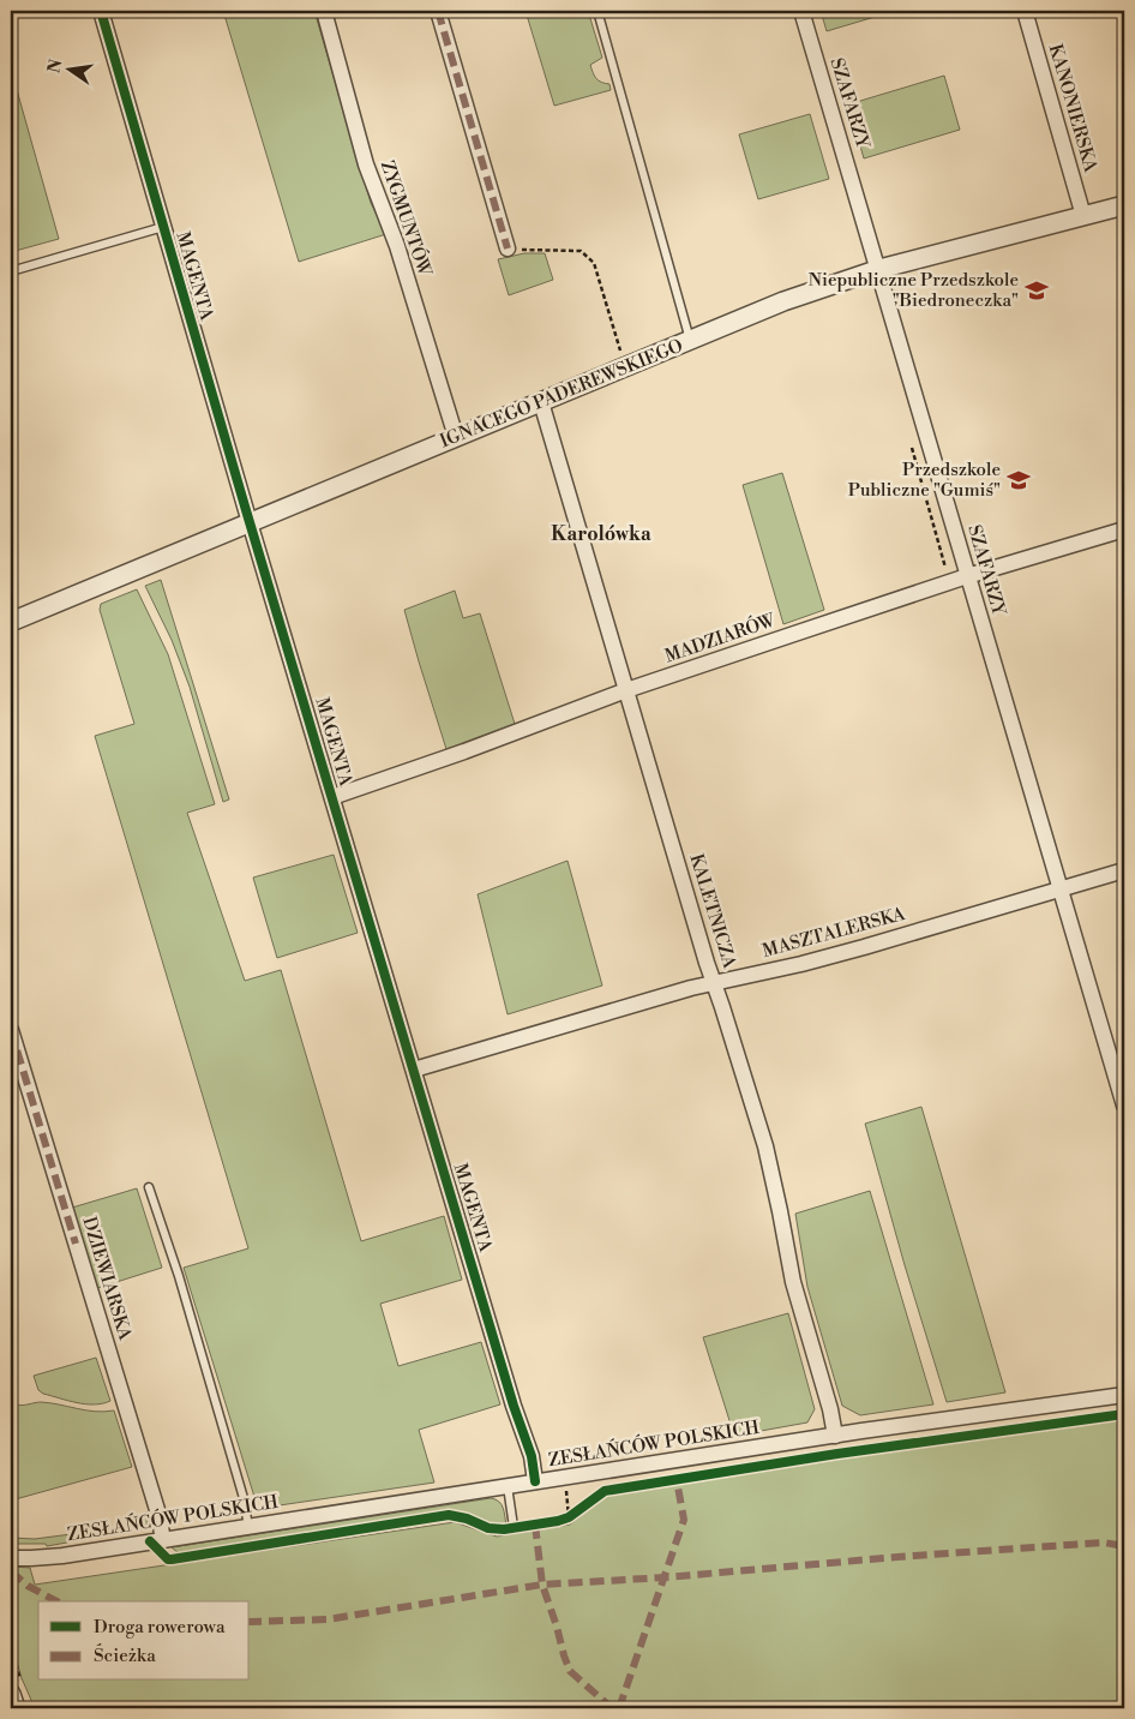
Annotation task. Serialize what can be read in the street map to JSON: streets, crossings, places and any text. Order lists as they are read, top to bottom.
{
  "streets": {
    "street": [
      "SZAFARZY",
      "KANONIERSKA",
      "ZYGMUNTÓW",
      "MAGENTA",
      "IGNACEGO PADEREWSKIEGO",
      "MADZIARÓW",
      "KALETNICZA",
      "MASZTALERSKA",
      "DZIEWIARSKA",
      "ZESŁAŃCÓW POLSKICH"
    ]
  },
  "crossings": [
    ["SZAFARZY", "IGNACEGO PADEREWSKIEGO"],
    ["SZAFARZY", "MADZIARÓW"],
    ["SZAFARZY", "MASZTALERSKA"],
    ["KANONIERSKA", "IGNACEGO PADEREWSKIEGO"],
    ["ZYGMUNTÓW", "IGNACEGO PADEREWSKIEGO"],
    ["MAGENTA", "IGNACEGO PADEREWSKIEGO"],
    ["MAGENTA", "MADZIARÓW"],
    ["MAGENTA", "MASZTALERSKA"],
    ["MAGENTA", "ZESŁAŃCÓW POLSKICH"],
    ["IGNACEGO PADEREWSKIEGO", "KALETNICZA"],
    ["MADZIARÓW", "KALETNICZA"],
    ["KALETNICZA", "MASZTALERSKA"],
    ["KALETNICZA", "ZESŁAŃCÓW POLSKICH"],
    ["DZIEWIARSKA", "ZESŁAŃCÓW POLSKICH"]
  ],
  "districts": ["Karolówka"],
  "places": {
    "school or university": ["Niepubliczne Przedszkole \"Biedroneczka\"", "Przedszkole Publiczne \"Gumiś\""]
  },
  "legend": ["Droga rowerowa", "Ścieżka"],
  "north": "left"
}
